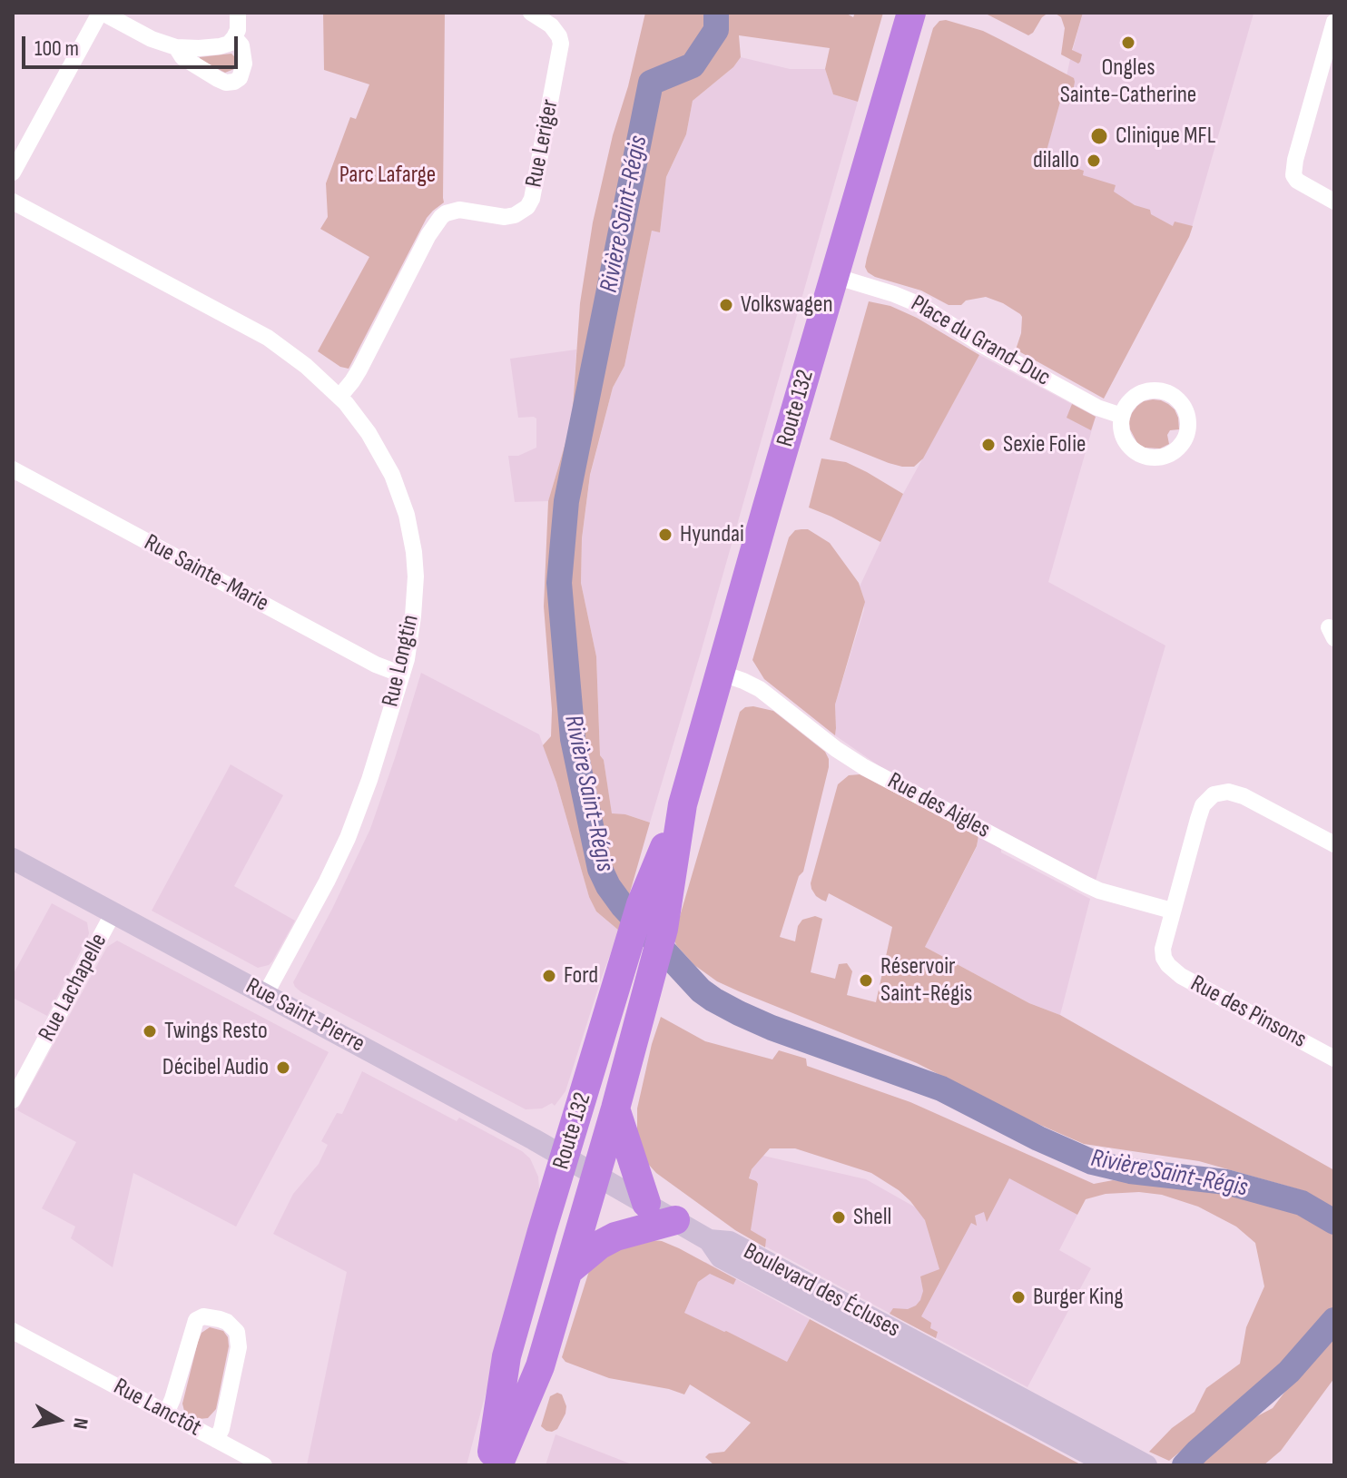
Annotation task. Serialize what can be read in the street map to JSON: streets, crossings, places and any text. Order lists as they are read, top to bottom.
{
  "streets": {
    "highway": ["Route 132"],
    "street": [
      "Rue Leriger",
      "Place du Grand-Duc",
      "Rue Sainte-Marie",
      "Rue Longtin",
      "Rue des Aigles",
      "Rue Lachapelle",
      "Rue des Pinsons",
      "Rue Saint-Pierre",
      "Boulevard des Écluses",
      "Rue Lanctôt"
    ]
  },
  "crossings": [
    ["Rue Leriger", "Rue Longtin"],
    ["Place du Grand-Duc", "Route 132"],
    ["Route 132", "Rue des Aigles"],
    ["Route 132", "Rue Saint-Pierre"],
    ["Rue Sainte-Marie", "Rue Longtin"],
    ["Rue Longtin", "Rue Saint-Pierre"],
    ["Rue des Aigles", "Rue des Pinsons"],
    ["Rue Lachapelle", "Rue Saint-Pierre"],
    ["Rue Saint-Pierre", "Boulevard des Écluses"]
  ],
  "water": ["Rivière Saint-Régis"],
  "parks": ["Parc Lafarge"],
  "places": [
    "Ongles Sainte-Catherine",
    "Clinique MFL",
    "dilallo",
    "Volkswagen",
    "Sexie Folie",
    "Hyundai",
    "Ford",
    "Réservoir Saint-Régis",
    "Twings Resto",
    "Décibel Audio",
    "Shell",
    "Burger King"
  ],
  "scale_bar": "100 m",
  "north": "right"
}
